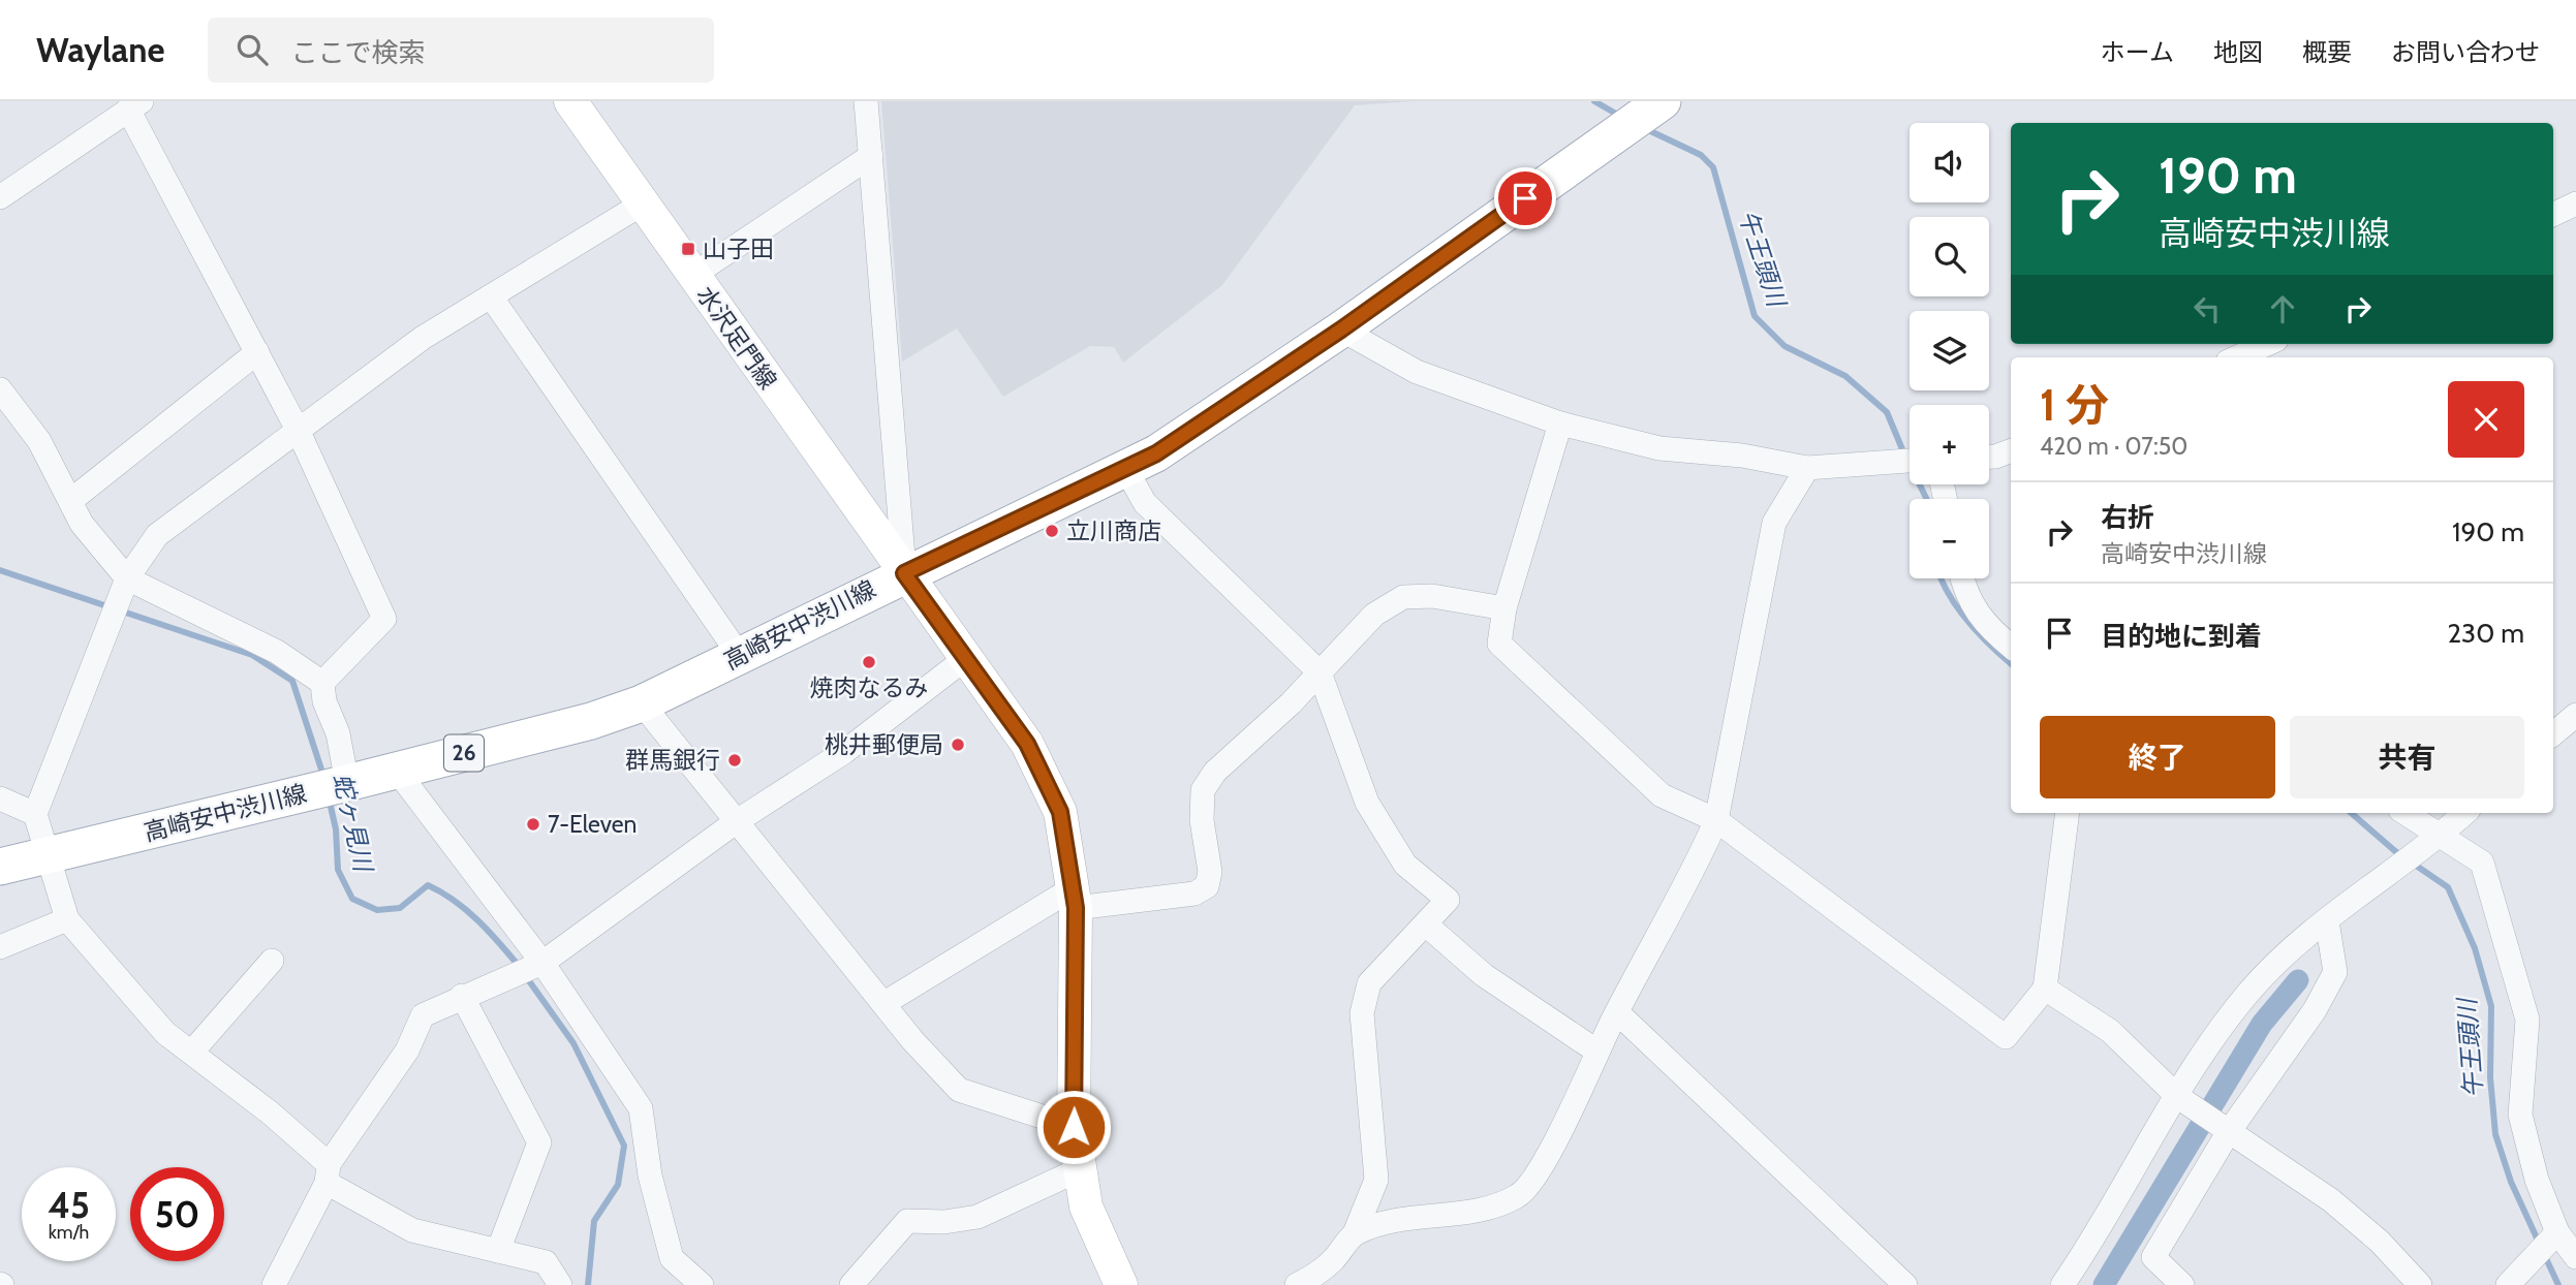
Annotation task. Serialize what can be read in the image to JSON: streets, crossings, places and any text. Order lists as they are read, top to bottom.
{
  "streets": {
    "main road": ["水沢足門線", "高崎安中渋川線", "26"]
  },
  "crossings": [
    ["水沢足門線", "高崎安中渋川線"]
  ],
  "water": ["午王頭川", "蛇ヶ見川"],
  "places": {
    "transit": ["山子田"],
    "other": [
      "立川商店",
      "焼肉なるみ",
      "桃井郵便局",
      "群馬銀行",
      "7-Eleven"
    ]
  },
  "page": {
    "header": "Waylane",
    "search": "ここで検索",
    "nav": [
      "ホーム",
      "地図",
      "概要",
      "お問い合わせ"
    ],
    "map_buttons": ["+", "−"],
    "turn": ["190 m", "高崎安中渋川線"],
    "heading": ["1 分", "420 m · 07:50"],
    "list": [
      {
        "name": "右折",
        "note": "高崎安中渋川線",
        "value": "190 m"
      },
      {
        "name": "目的地に到着",
        "value": "230 m"
      }
    ],
    "buttons": ["終了", "共有"],
    "speed": "45 km/h",
    "limit": "50"
  }
}
